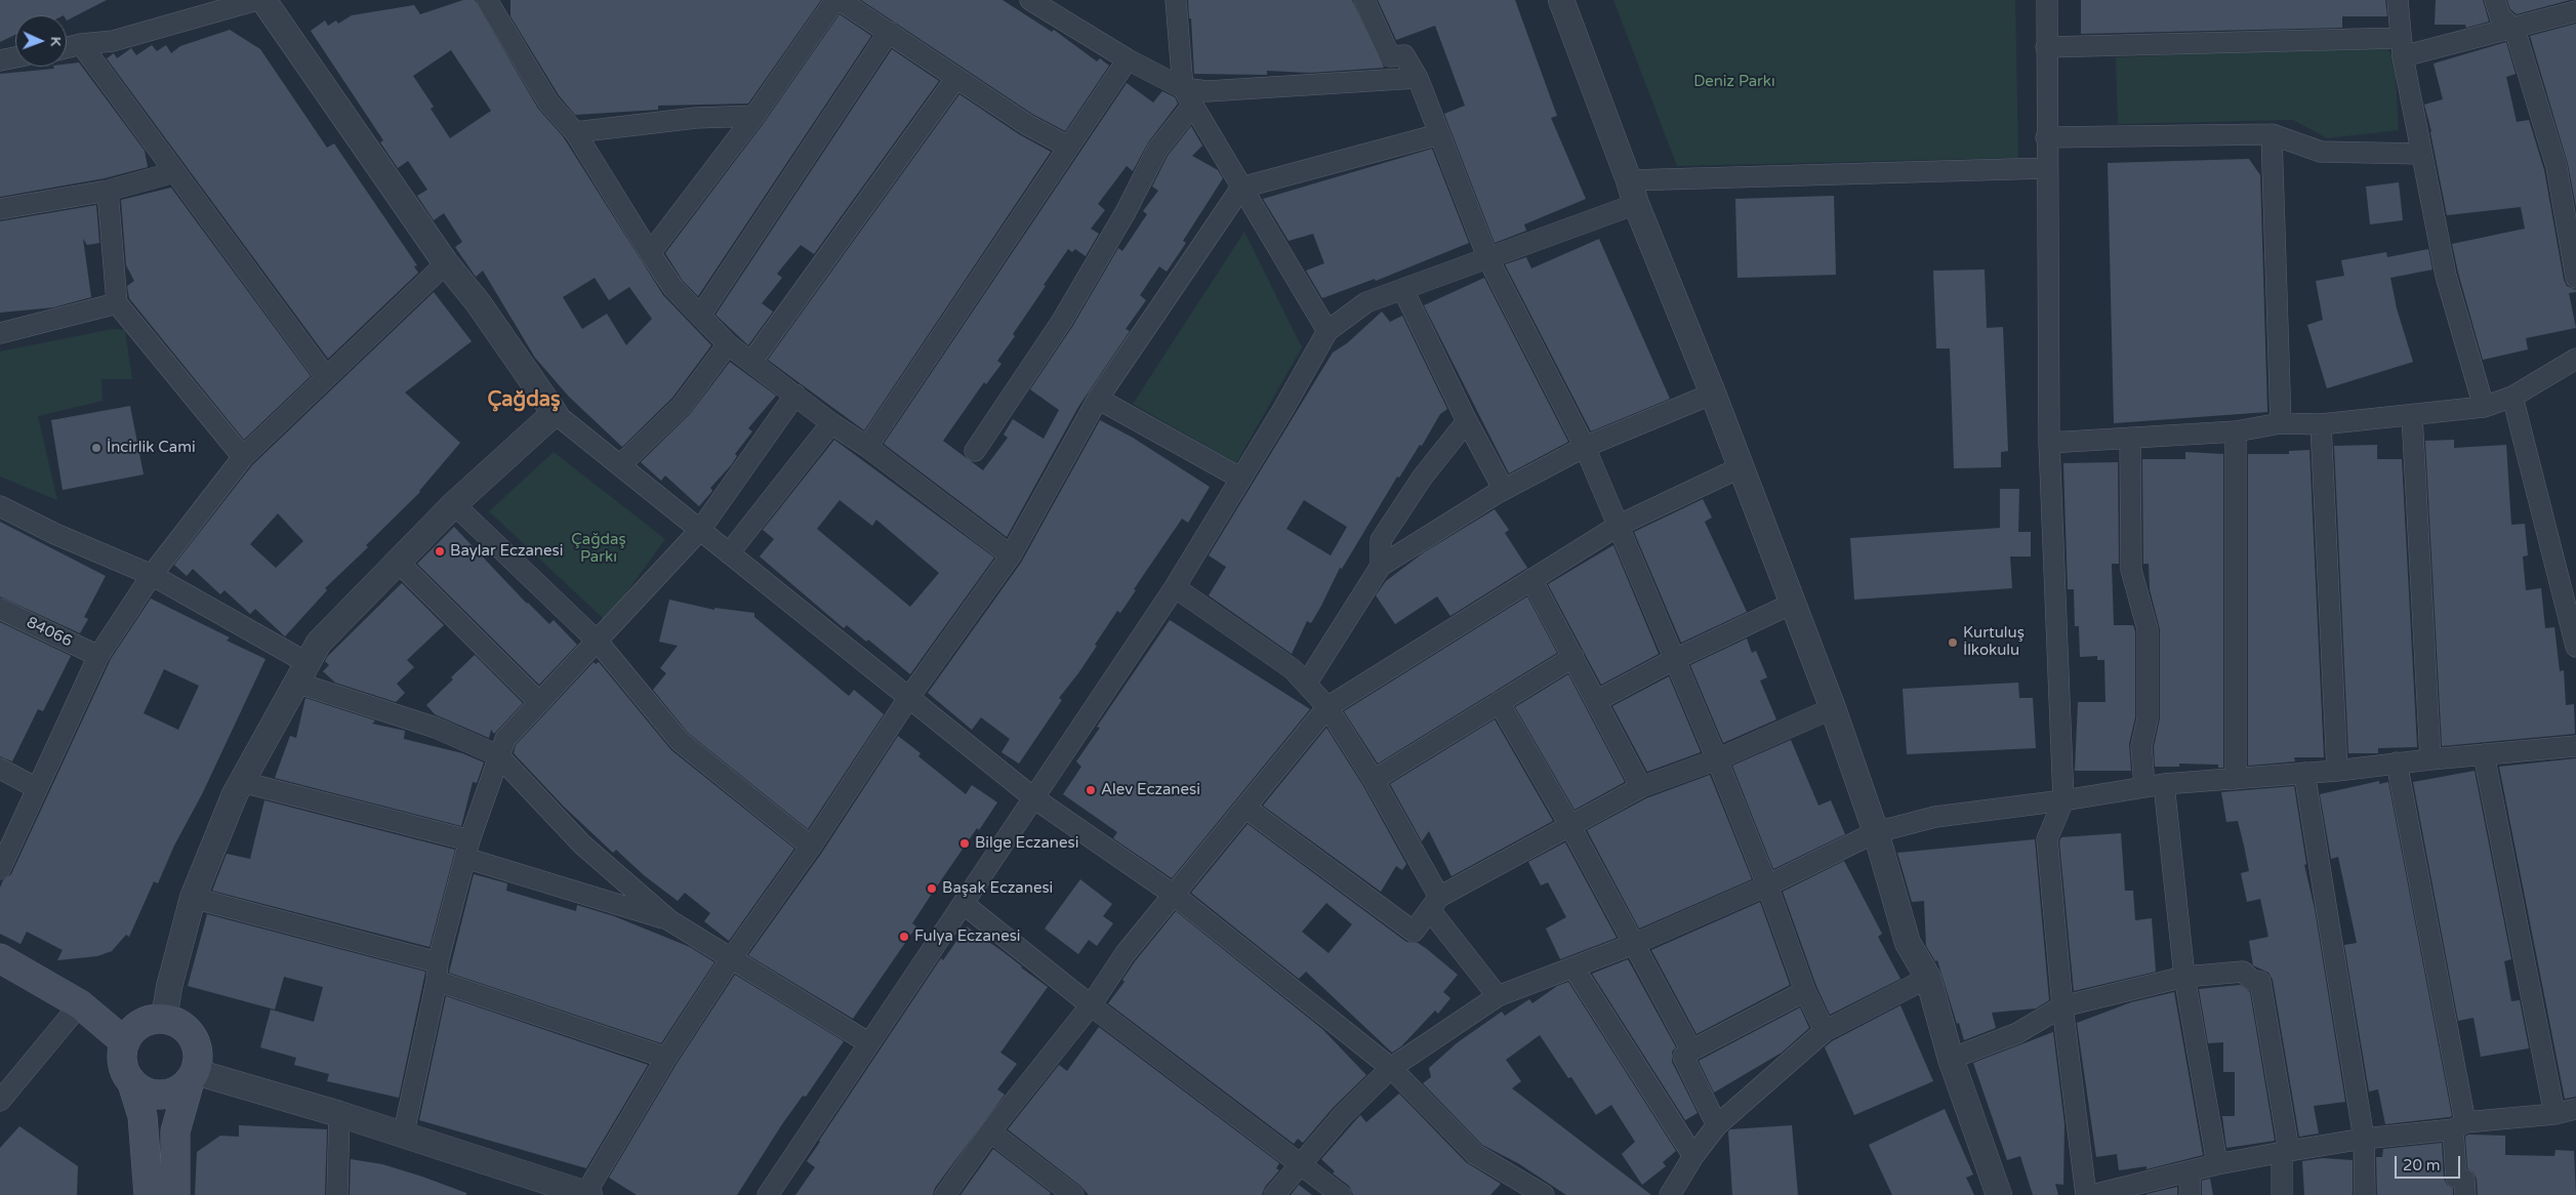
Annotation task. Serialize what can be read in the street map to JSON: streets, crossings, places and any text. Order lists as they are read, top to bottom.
{
  "streets": {
    "street": ["84066"]
  },
  "districts": ["Çağdaş"],
  "parks": ["Deniz Parkı", "Çağdaş Parkı"],
  "places": [
    "İncirlik Cami",
    "Baylar Eczanesi",
    "Kurtuluş İlkokulu",
    "Alev Eczanesi",
    "Bilge Eczanesi",
    "Başak Eczanesi",
    "Fulya Eczanesi"
  ],
  "scale_bar": "20 m",
  "north": "right"
}
